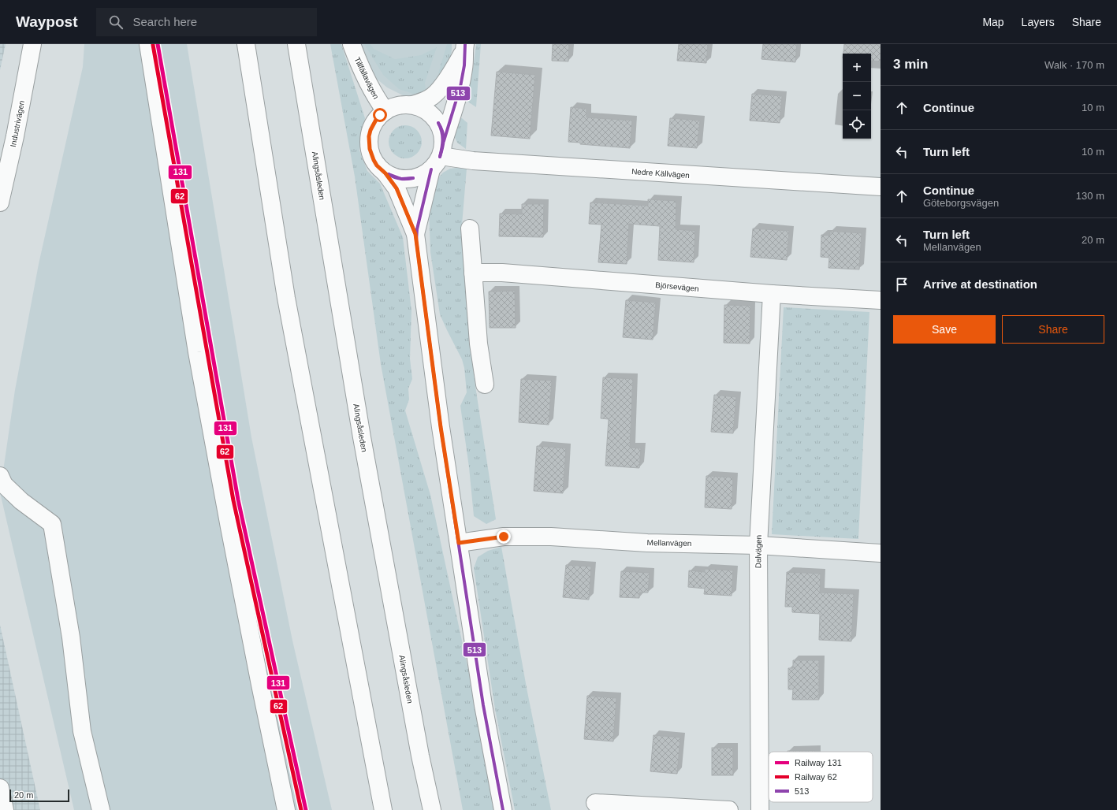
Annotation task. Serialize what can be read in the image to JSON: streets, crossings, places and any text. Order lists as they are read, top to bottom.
{
  "streets": {
    "main road": [
      "Tillfällavägen",
      "Industrivägen",
      "Nedre Källvägen",
      "Alingsåsleden",
      "Björsevägen",
      "Mellanvägen",
      "Dalvägen"
    ]
  },
  "crossings": [
    ["Tillfällavägen", "Nedre Källvägen"],
    ["Björsevägen", "Dalvägen"],
    ["Mellanvägen", "Dalvägen"]
  ],
  "lines": ["rail line 131", "transit line 513", "rail line 62"],
  "legend": ["Railway 131", "Railway 62", "513"],
  "scale_bar": "20 m",
  "page": {
    "header": "Waypost",
    "search": "Search here",
    "nav": ["Map", "Layers", "Share"],
    "heading": ["3 min", "Walk · 170 m"],
    "map_buttons": ["+", "−"],
    "list": [
      ["Continue", "10 m"],
      ["Turn left", "10 m"],
      ["Continue", "Göteborgsvägen", "130 m"],
      ["Turn left", "Mellanvägen", "20 m"],
      "Arrive at destination"
    ],
    "buttons": ["Save", "Share"],
    "scale": "20 m"
  }
}
